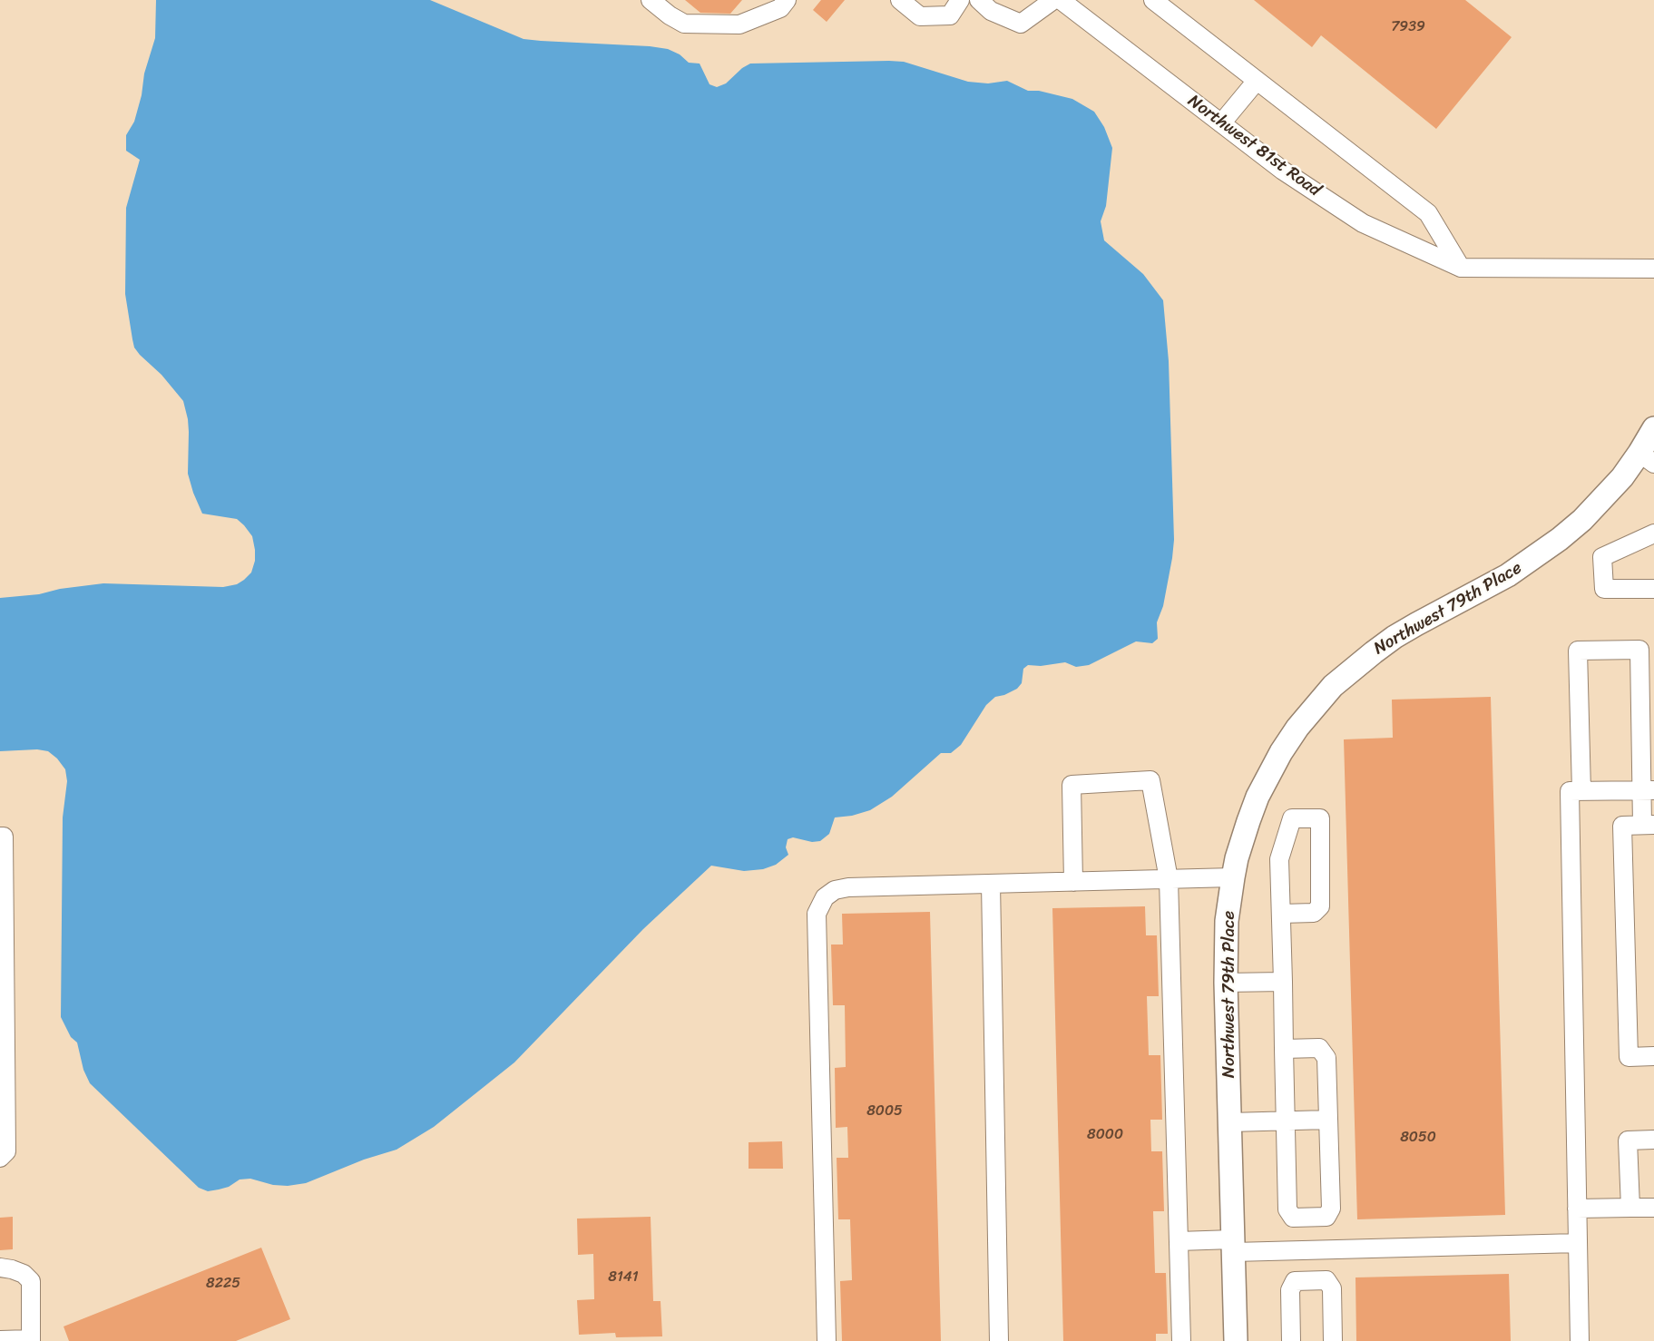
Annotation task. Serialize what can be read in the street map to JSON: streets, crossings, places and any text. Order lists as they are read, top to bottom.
{
  "streets": {
    "main road": ["Northwest 79th Place"],
    "street": ["Northwest 81st Road"]
  },
  "house_numbers": [
    "7939",
    "8005",
    "8000",
    "8050",
    "8141",
    "8225"
  ]
}
